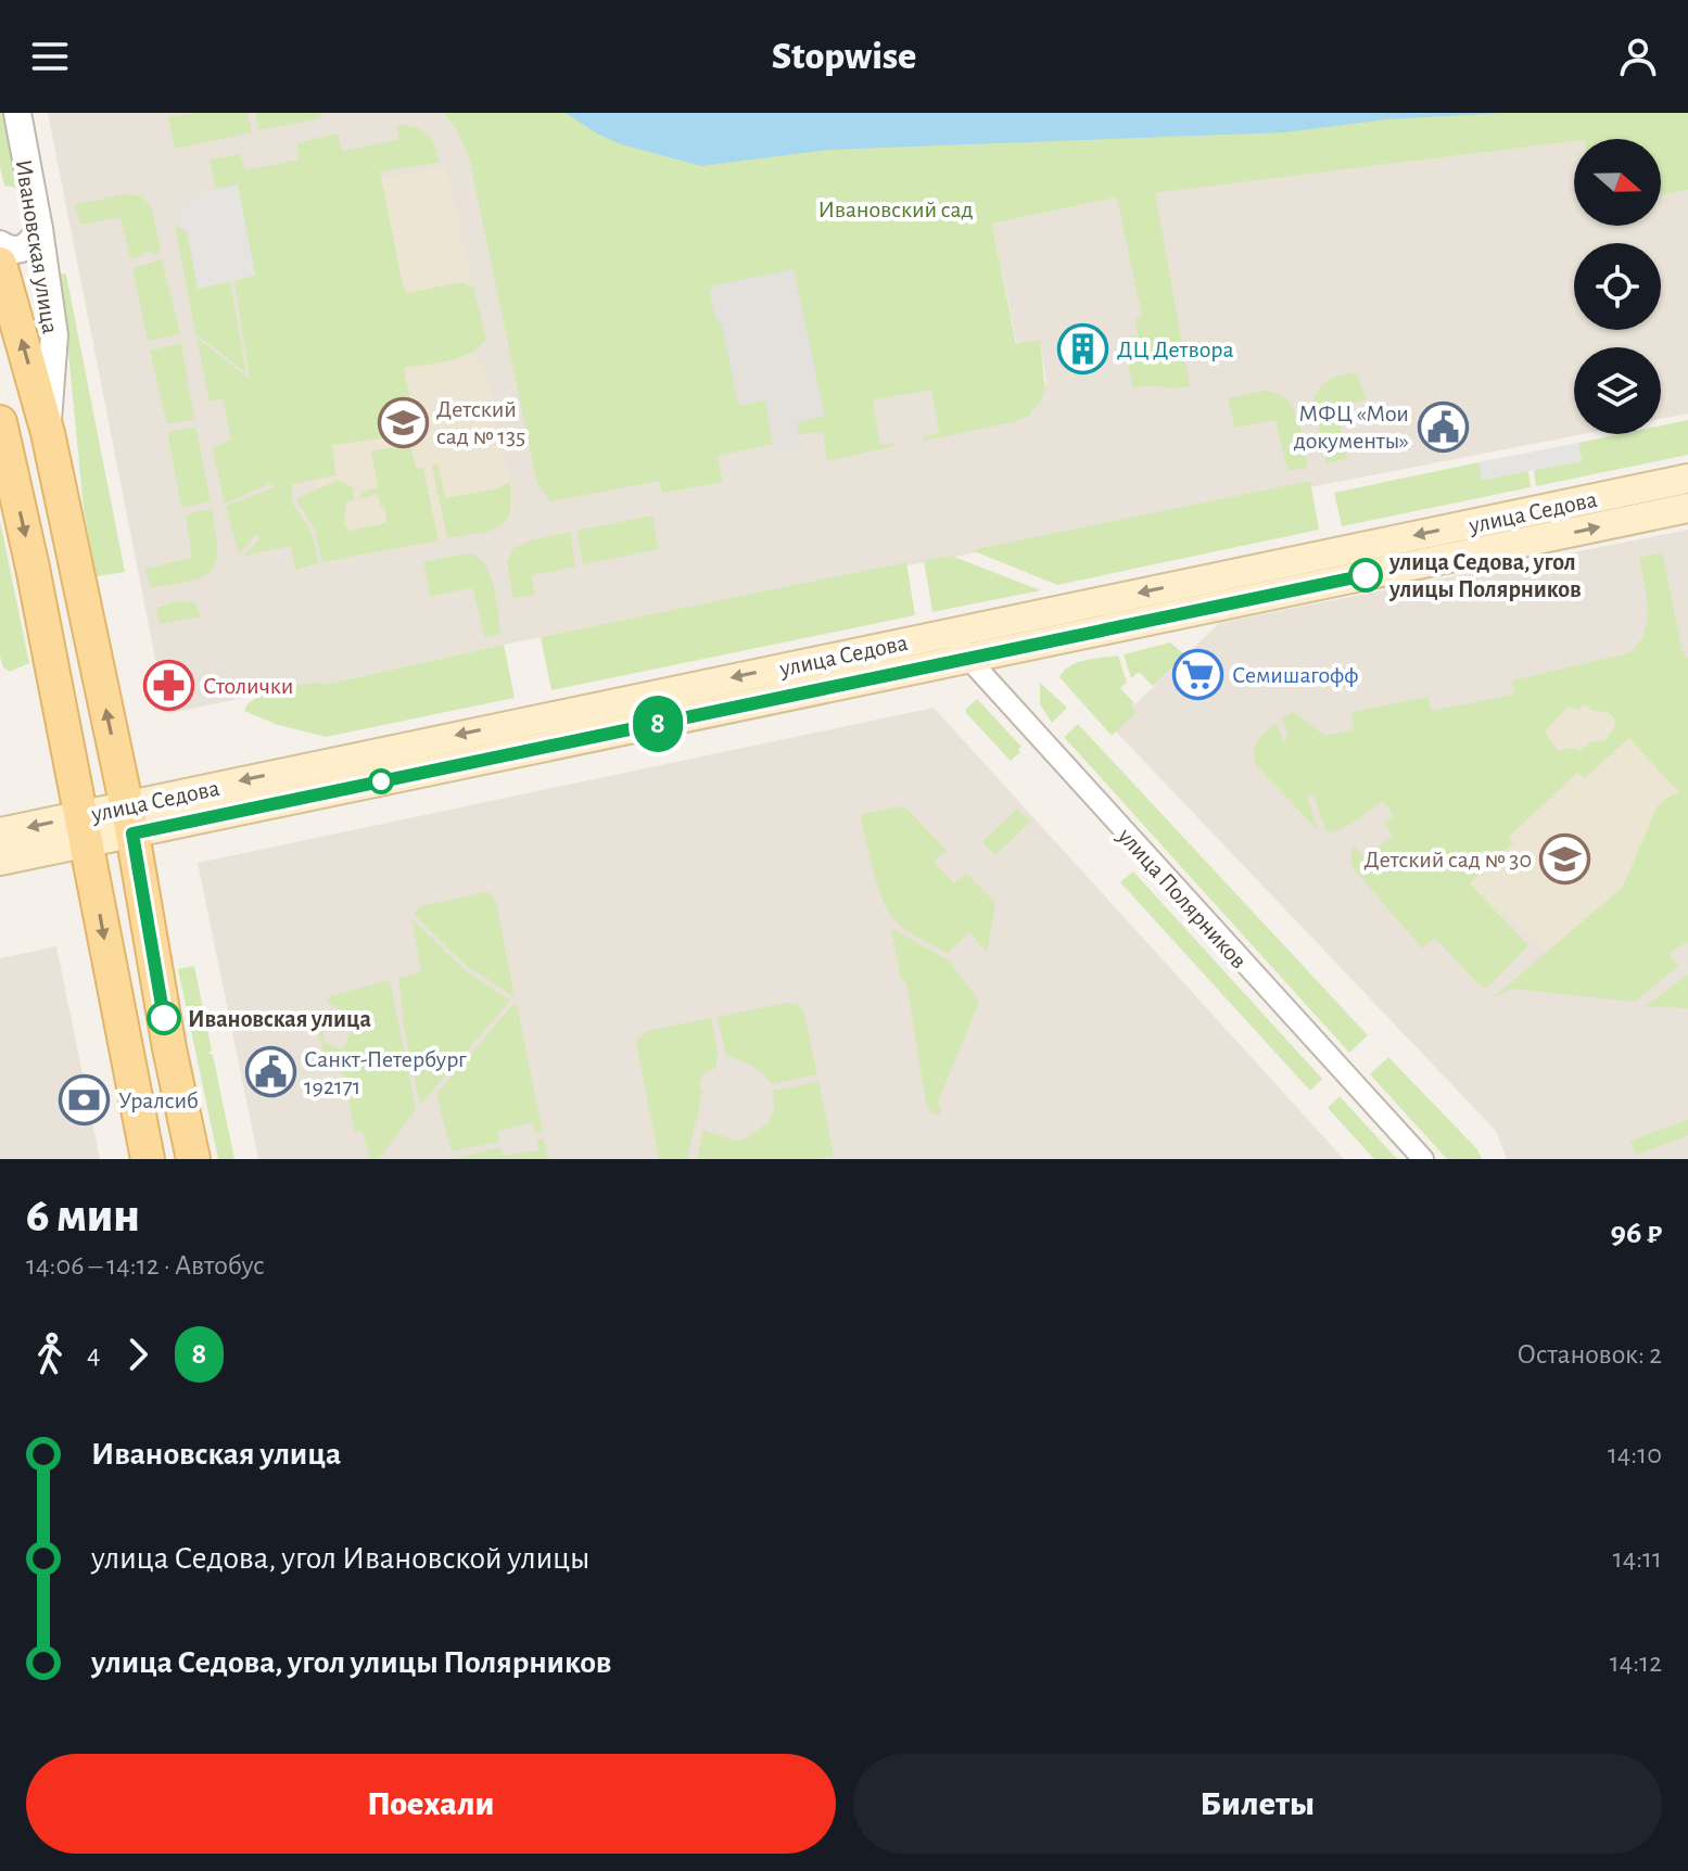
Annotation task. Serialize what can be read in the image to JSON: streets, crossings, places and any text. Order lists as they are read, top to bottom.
{
  "streets": {
    "main road": ["Ивановская улица", "улица Седова"],
    "street": ["улица Полярников"]
  },
  "crossings": [
    ["Ивановская улица", "улица Седова"],
    ["улица Седова", "улица Полярников"]
  ],
  "parks": ["Ивановский сад"],
  "places": {
    "building": ["ДЦ Детвора"],
    "school or university": ["Детский сад № 135", "Детский сад № 30"],
    "public building": ["МФЦ «Мои документы»", "Санкт-Петербург 192171"],
    "other": ["улица Седова, угол улицы Полярников", "Ивановская улица"],
    "supermarket": ["Семишагофф"],
    "pharmacy": ["Столички"],
    "bank": ["Уралсиб"]
  },
  "lines": ["bus line 8"],
  "north": "right",
  "page": {
    "header": "Stopwise",
    "on_map": "8",
    "heading": ["6 мин", "14:06 – 14:12 · Автобус", "96 ₽"],
    "legs": ["4", "8", "Остановок: 2"],
    "list": [
      {
        "name": "Ивановская улица",
        "value": "14:10"
      },
      {
        "name": "улица Седова, угол Ивановской улицы",
        "value": "14:11"
      },
      {
        "name": "улица Седова, угол улицы Полярников",
        "value": "14:12"
      }
    ],
    "buttons": ["Поехали", "Билеты"]
  }
}
